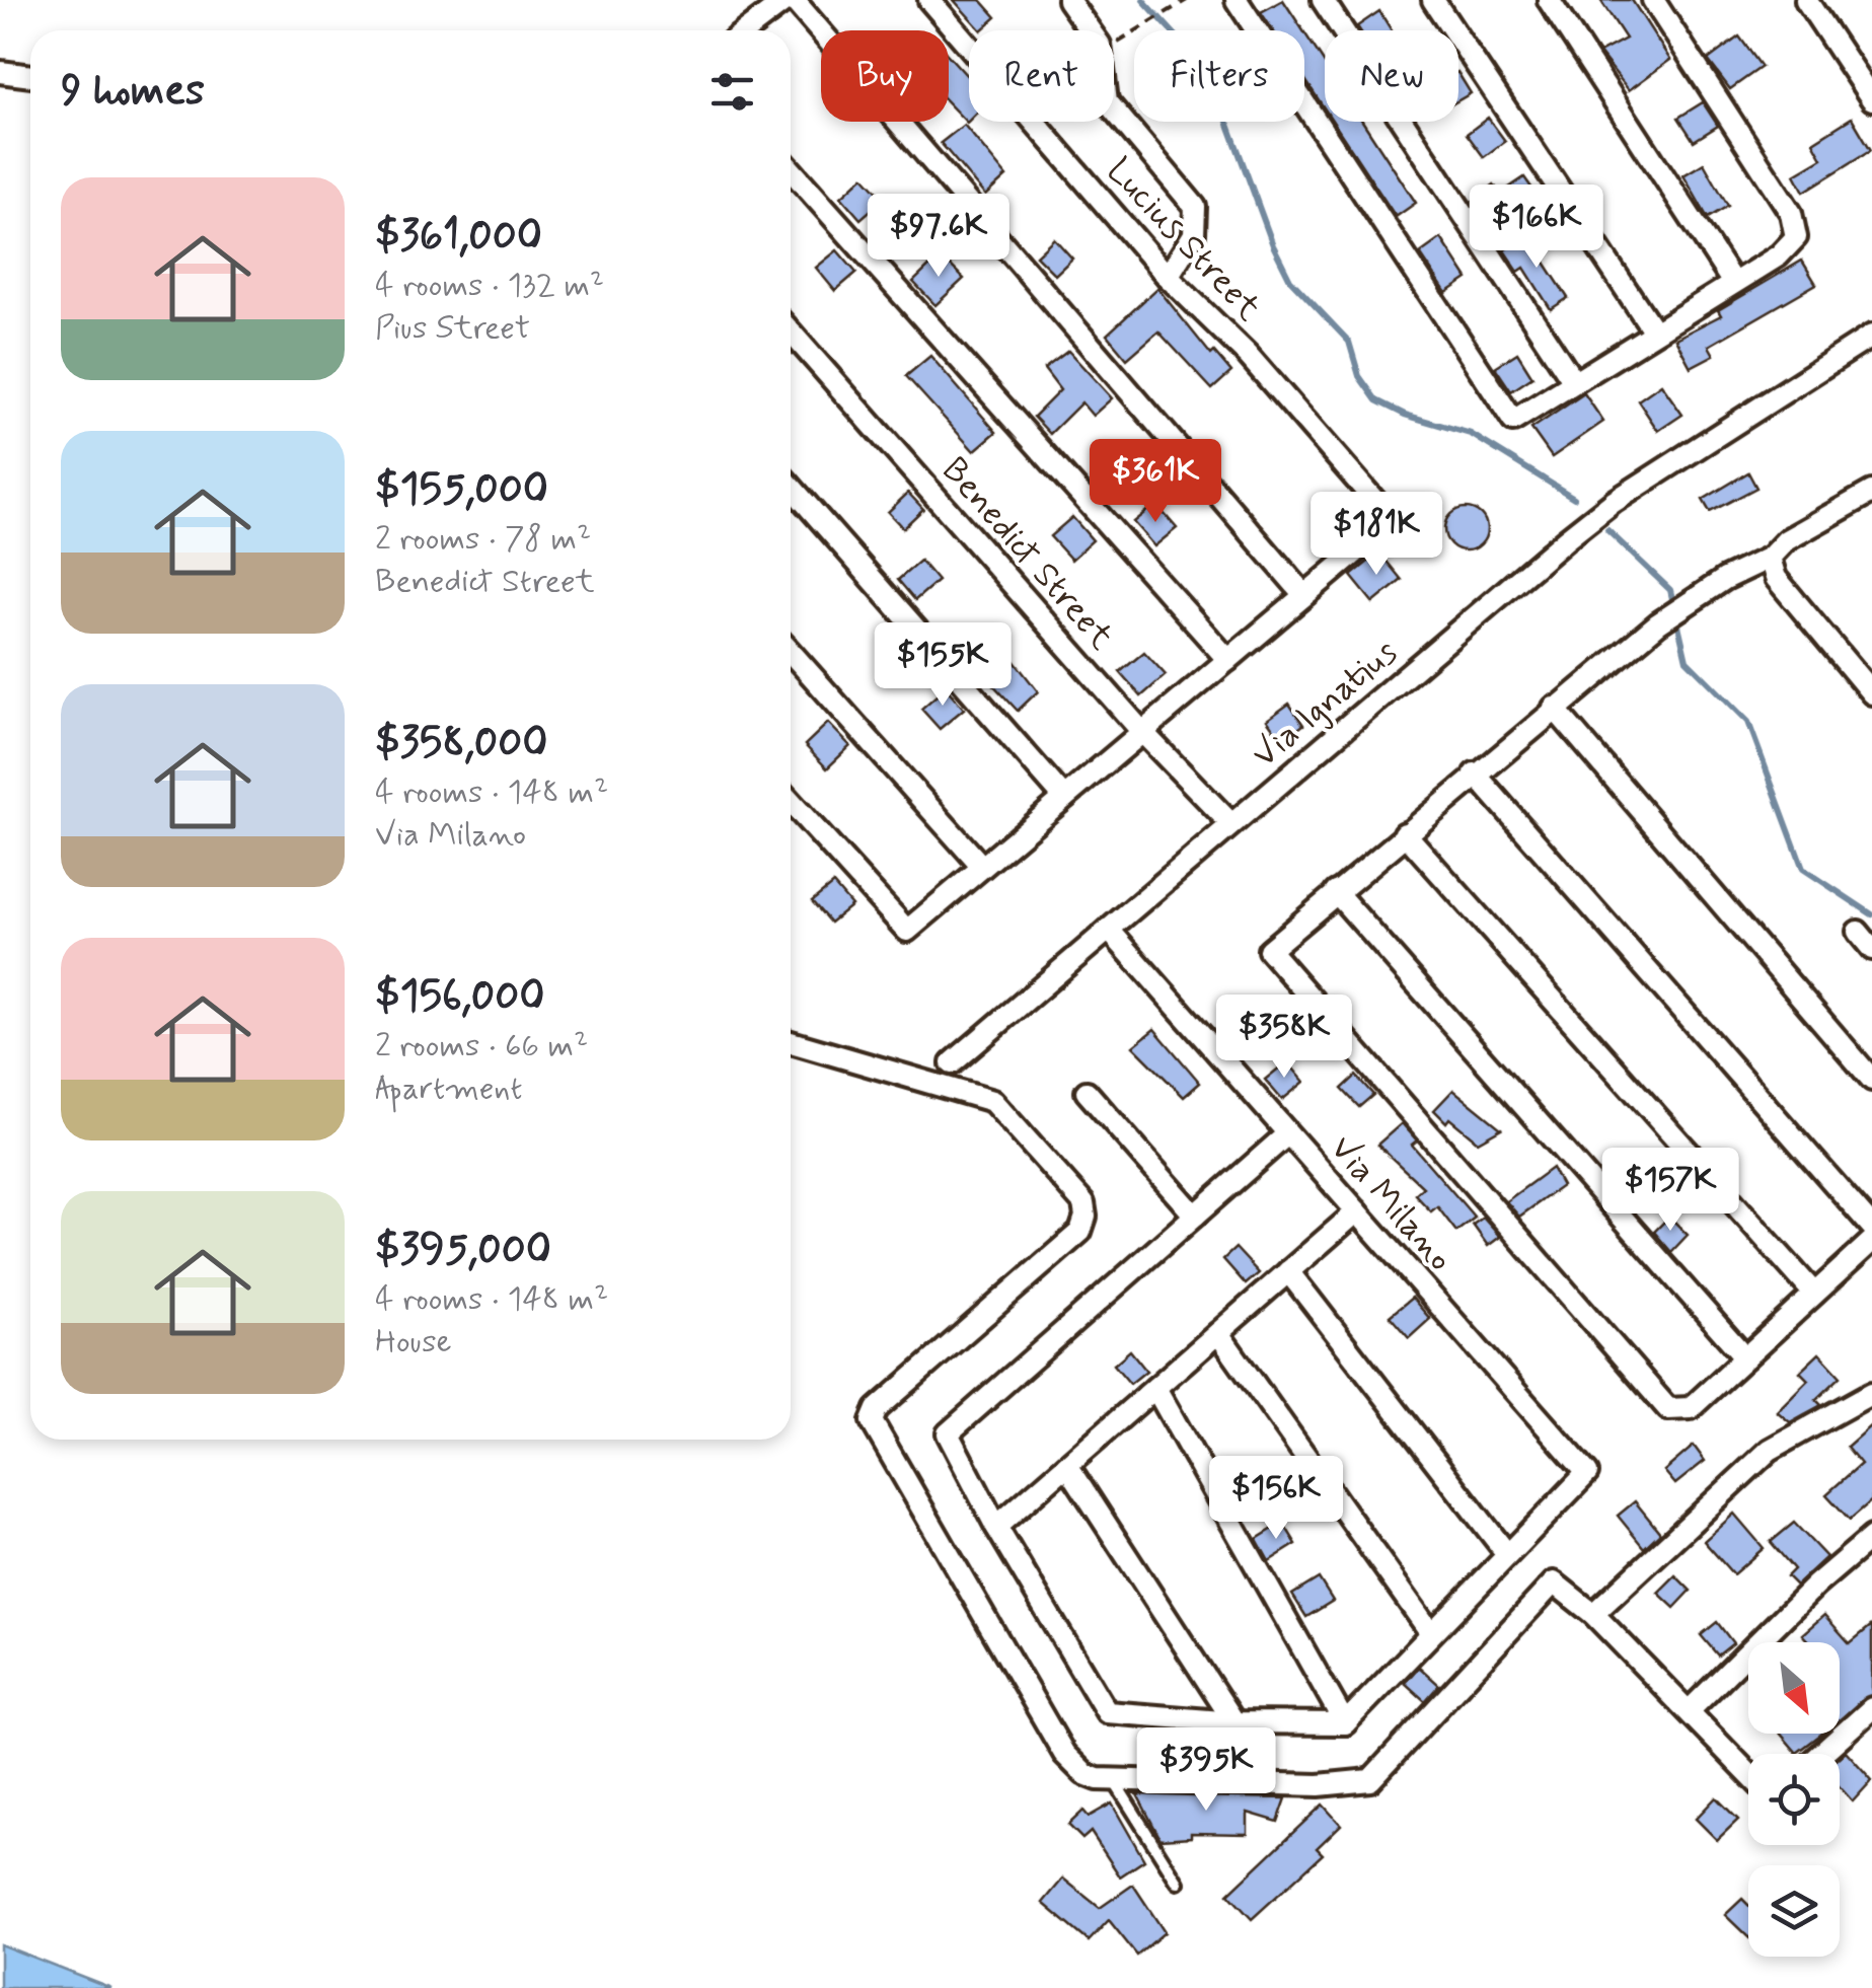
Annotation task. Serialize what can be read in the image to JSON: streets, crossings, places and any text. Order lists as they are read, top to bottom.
{
  "streets": {
    "street": [
      "Lucius Street",
      "Benedict Street",
      "Via Ignatius",
      "Via Milano"
    ]
  },
  "crossings": [
    ["Benedict Street", "Via Ignatius"],
    ["Via Ignatius", "Via Milano"]
  ],
  "north": "bottom right",
  "page": {
    "chip": [
      "Buy",
      "Rent",
      "Filters",
      "New"
    ],
    "heading": "9 homes",
    "list": [
      {
        "name": "$361,000",
        "note": "4 rooms · 132 m² · Pius Street"
      },
      {
        "name": "$155,000",
        "note": "2 rooms · 78 m² · Benedict Street"
      },
      {
        "name": "$358,000",
        "note": "4 rooms · 148 m² · Via Milano"
      },
      {
        "name": "$156,000",
        "note": "2 rooms · 66 m² · Apartment"
      },
      {
        "name": "$395,000",
        "note": "4 rooms · 148 m² · House"
      }
    ],
    "price": [
      "$166K",
      "$97.6K",
      "$361K",
      "$181K",
      "$155K",
      "$358K",
      "$157K",
      "$156K",
      "$395K"
    ]
  }
}
